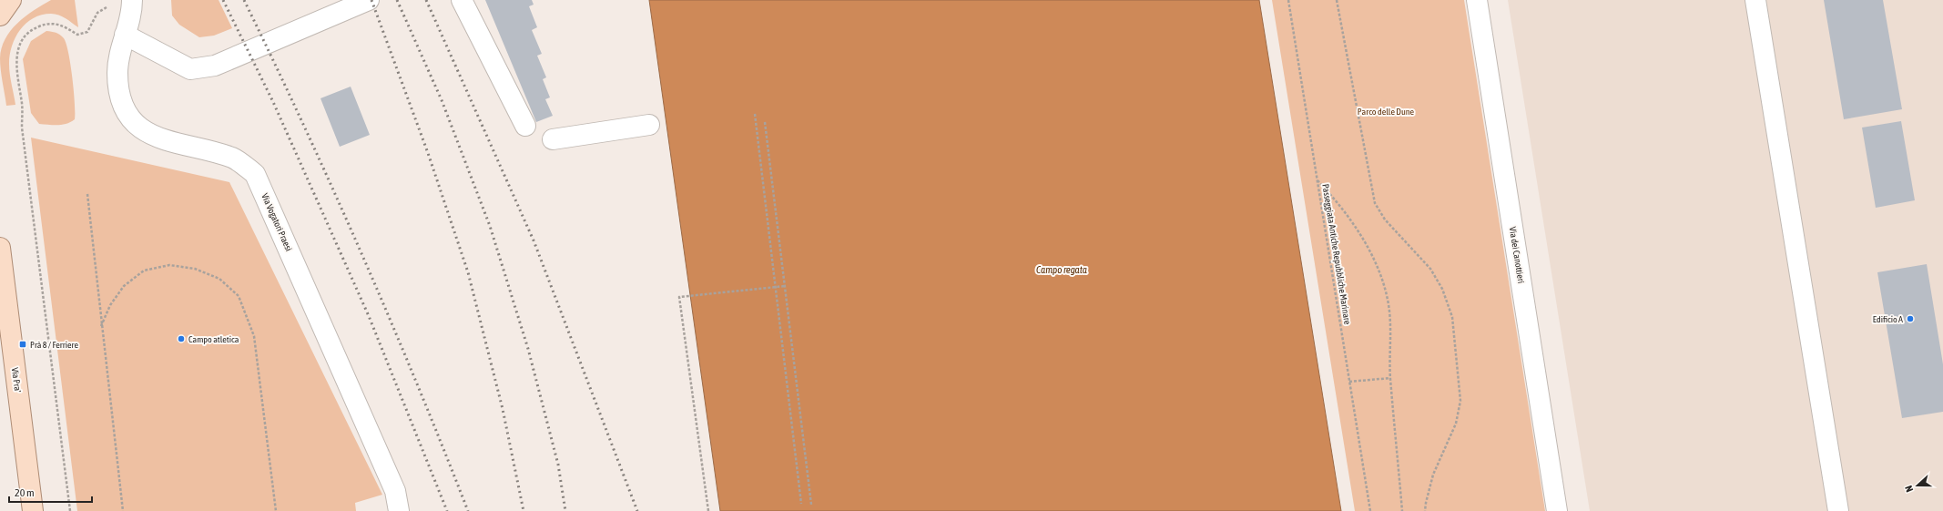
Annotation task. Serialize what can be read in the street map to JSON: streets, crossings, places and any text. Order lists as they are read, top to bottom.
{
  "streets": {
    "main road": ["Via Pra'"],
    "street": ["Via Vogatori Praesi", "Via dei Canottieri"],
    "path": ["Passeggiata Antiche Repubbliche Marinare"]
  },
  "water": ["Campo regata"],
  "parks": ["Parco delle Dune"],
  "places": {
    "other": ["Edificio A", "Campo atletica"],
    "transit": ["Prà 8 / Ferriere"]
  },
  "scale_bar": "20 m",
  "north": "left"
}
